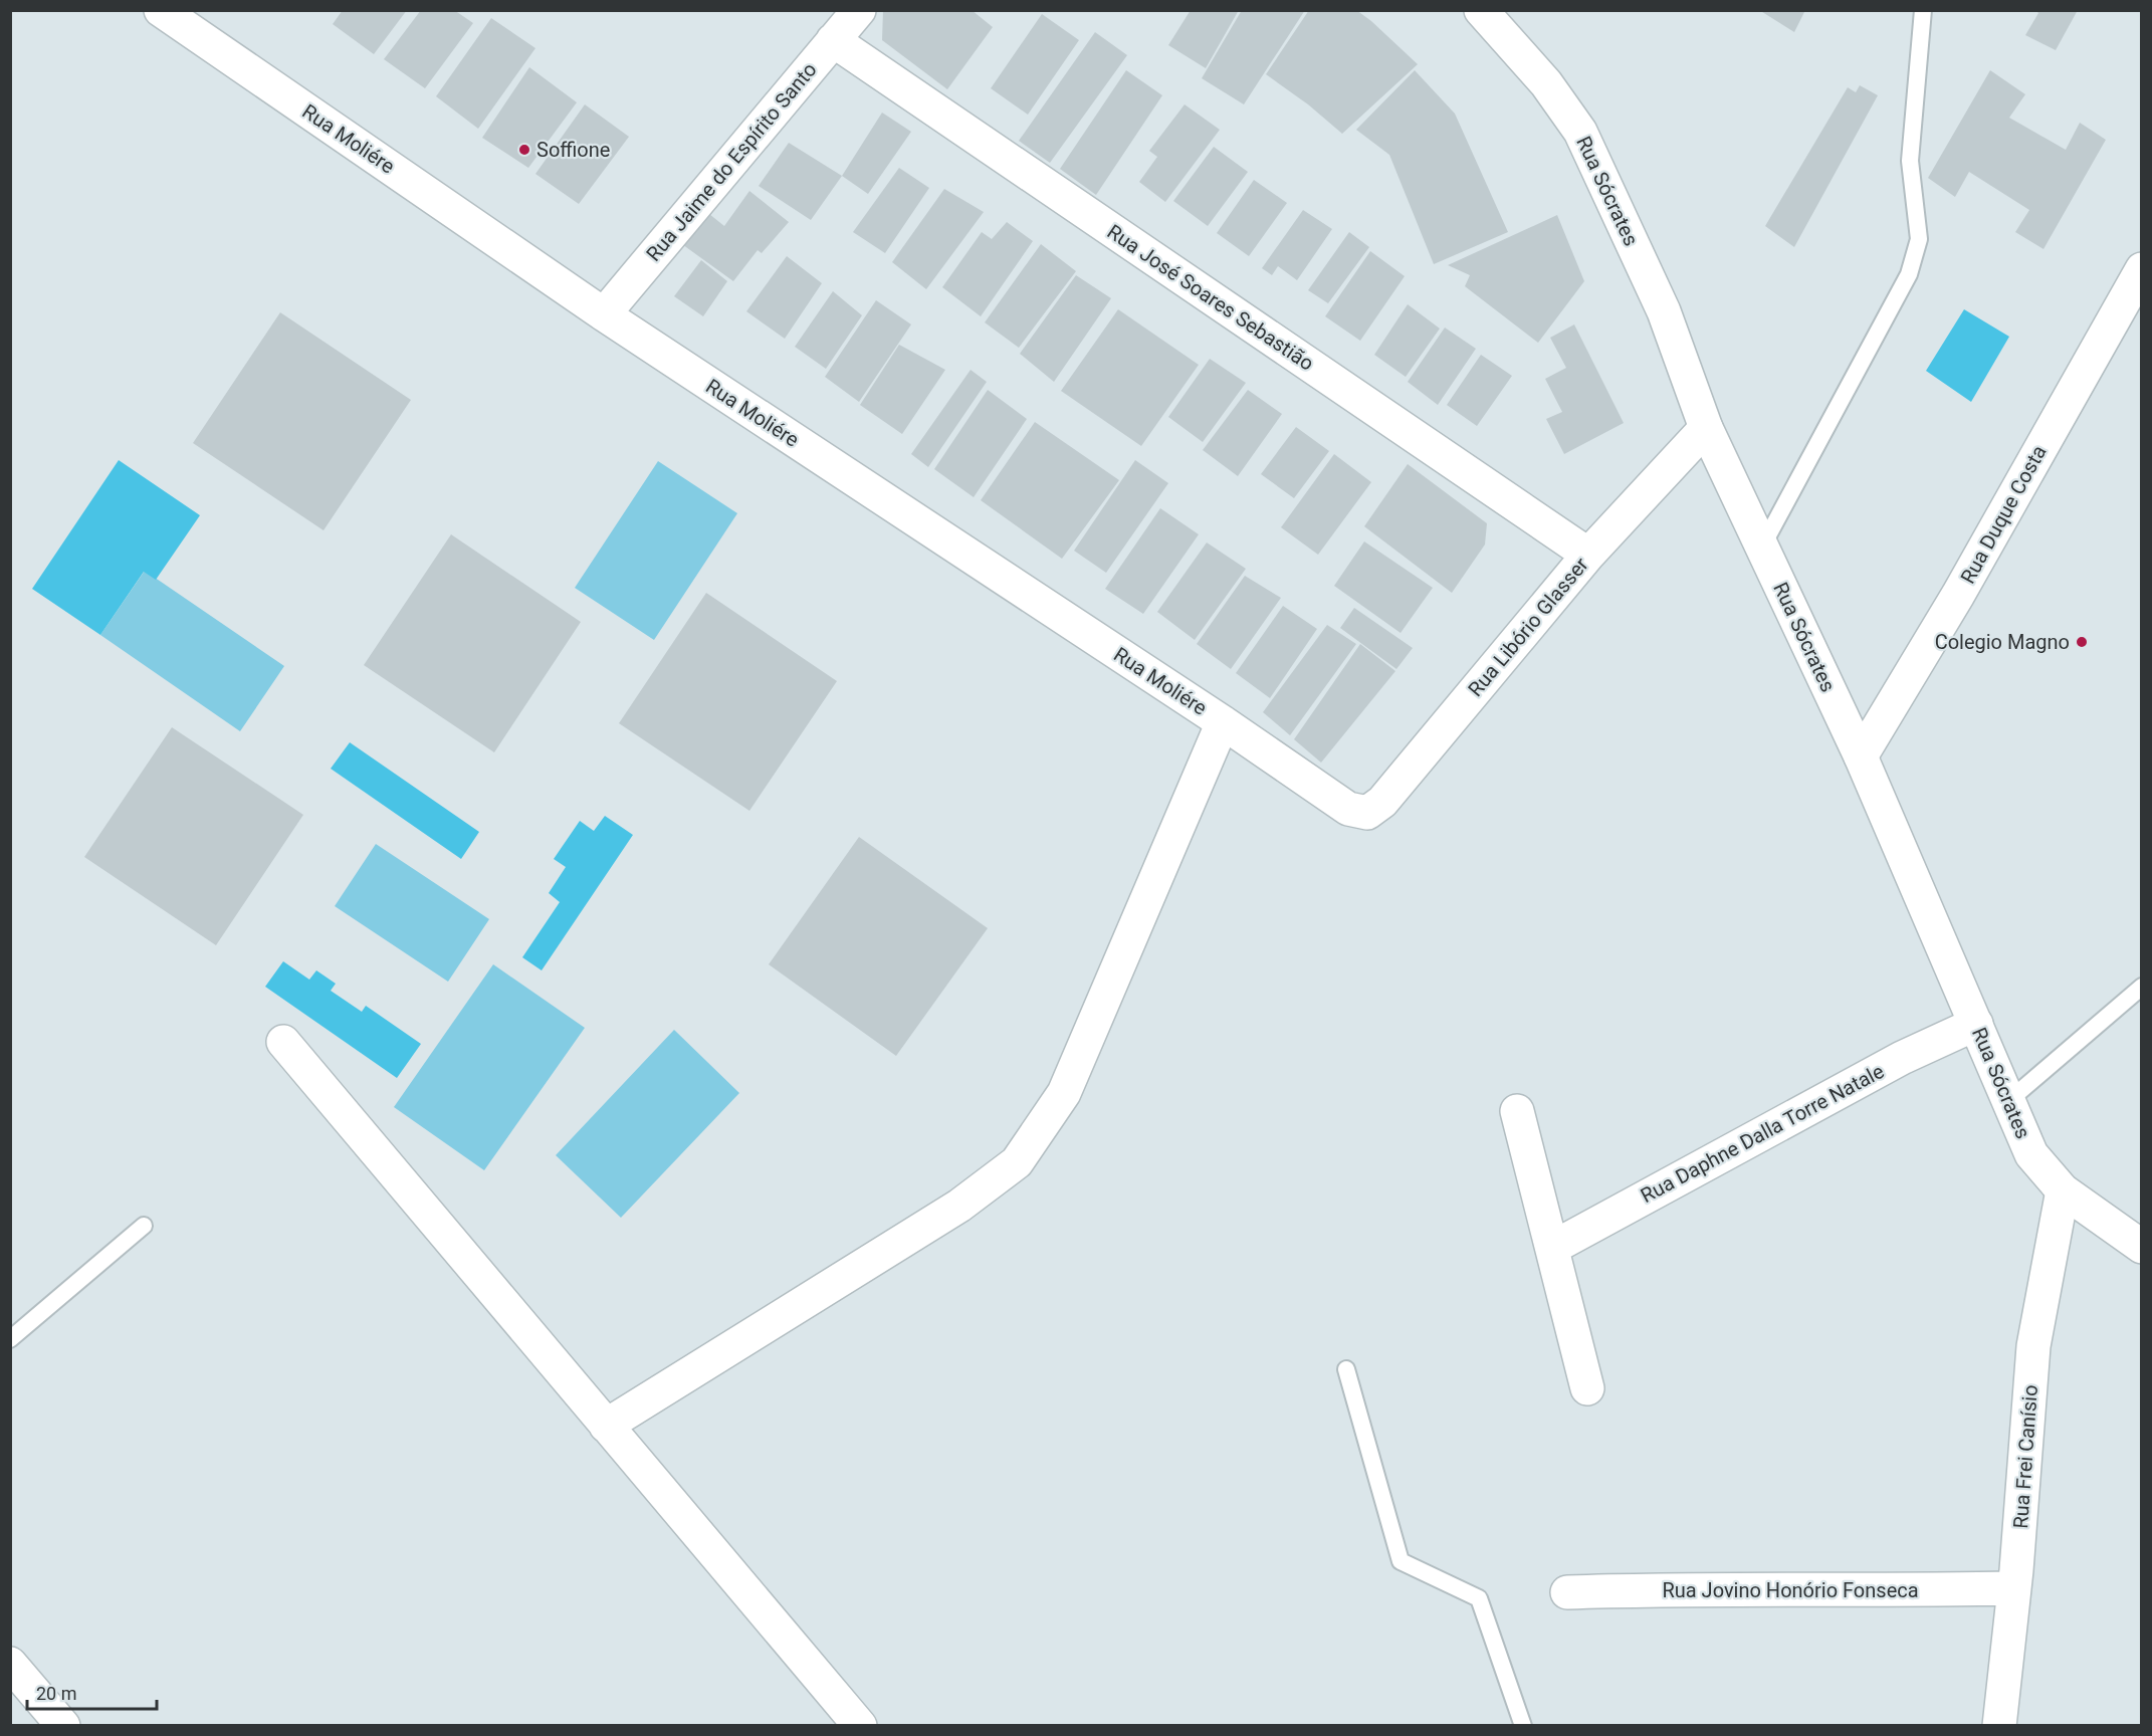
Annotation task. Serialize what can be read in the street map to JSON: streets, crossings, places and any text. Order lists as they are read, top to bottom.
{
  "streets": {
    "street": [
      "Rua Moliére",
      "Rua Jaime do Espírito Santo",
      "Rua Sócrates",
      "Rua José Soares Sebastião",
      "Rua Duque Costa",
      "Rua Libório Glasser",
      "Rua Daphne Dalla Torre Natale",
      "Rua Frei Canísio",
      "Rua Jovino Honório Fonseca"
    ]
  },
  "crossings": [
    ["Rua Moliére", "Rua Jaime do Espírito Santo"],
    ["Rua Moliére", "Rua Libório Glasser"],
    ["Rua Jaime do Espírito Santo", "Rua José Soares Sebastião"],
    ["Rua Sócrates", "Rua Duque Costa"],
    ["Rua Sócrates", "Rua Libório Glasser"],
    ["Rua Sócrates", "Rua Daphne Dalla Torre Natale"],
    ["Rua Sócrates", "Rua Frei Canísio"],
    ["Rua José Soares Sebastião", "Rua Libório Glasser"],
    ["Rua Frei Canísio", "Rua Jovino Honório Fonseca"]
  ],
  "places": ["Soffione", "Colegio Magno"],
  "scale_bar": "20 m"
}
